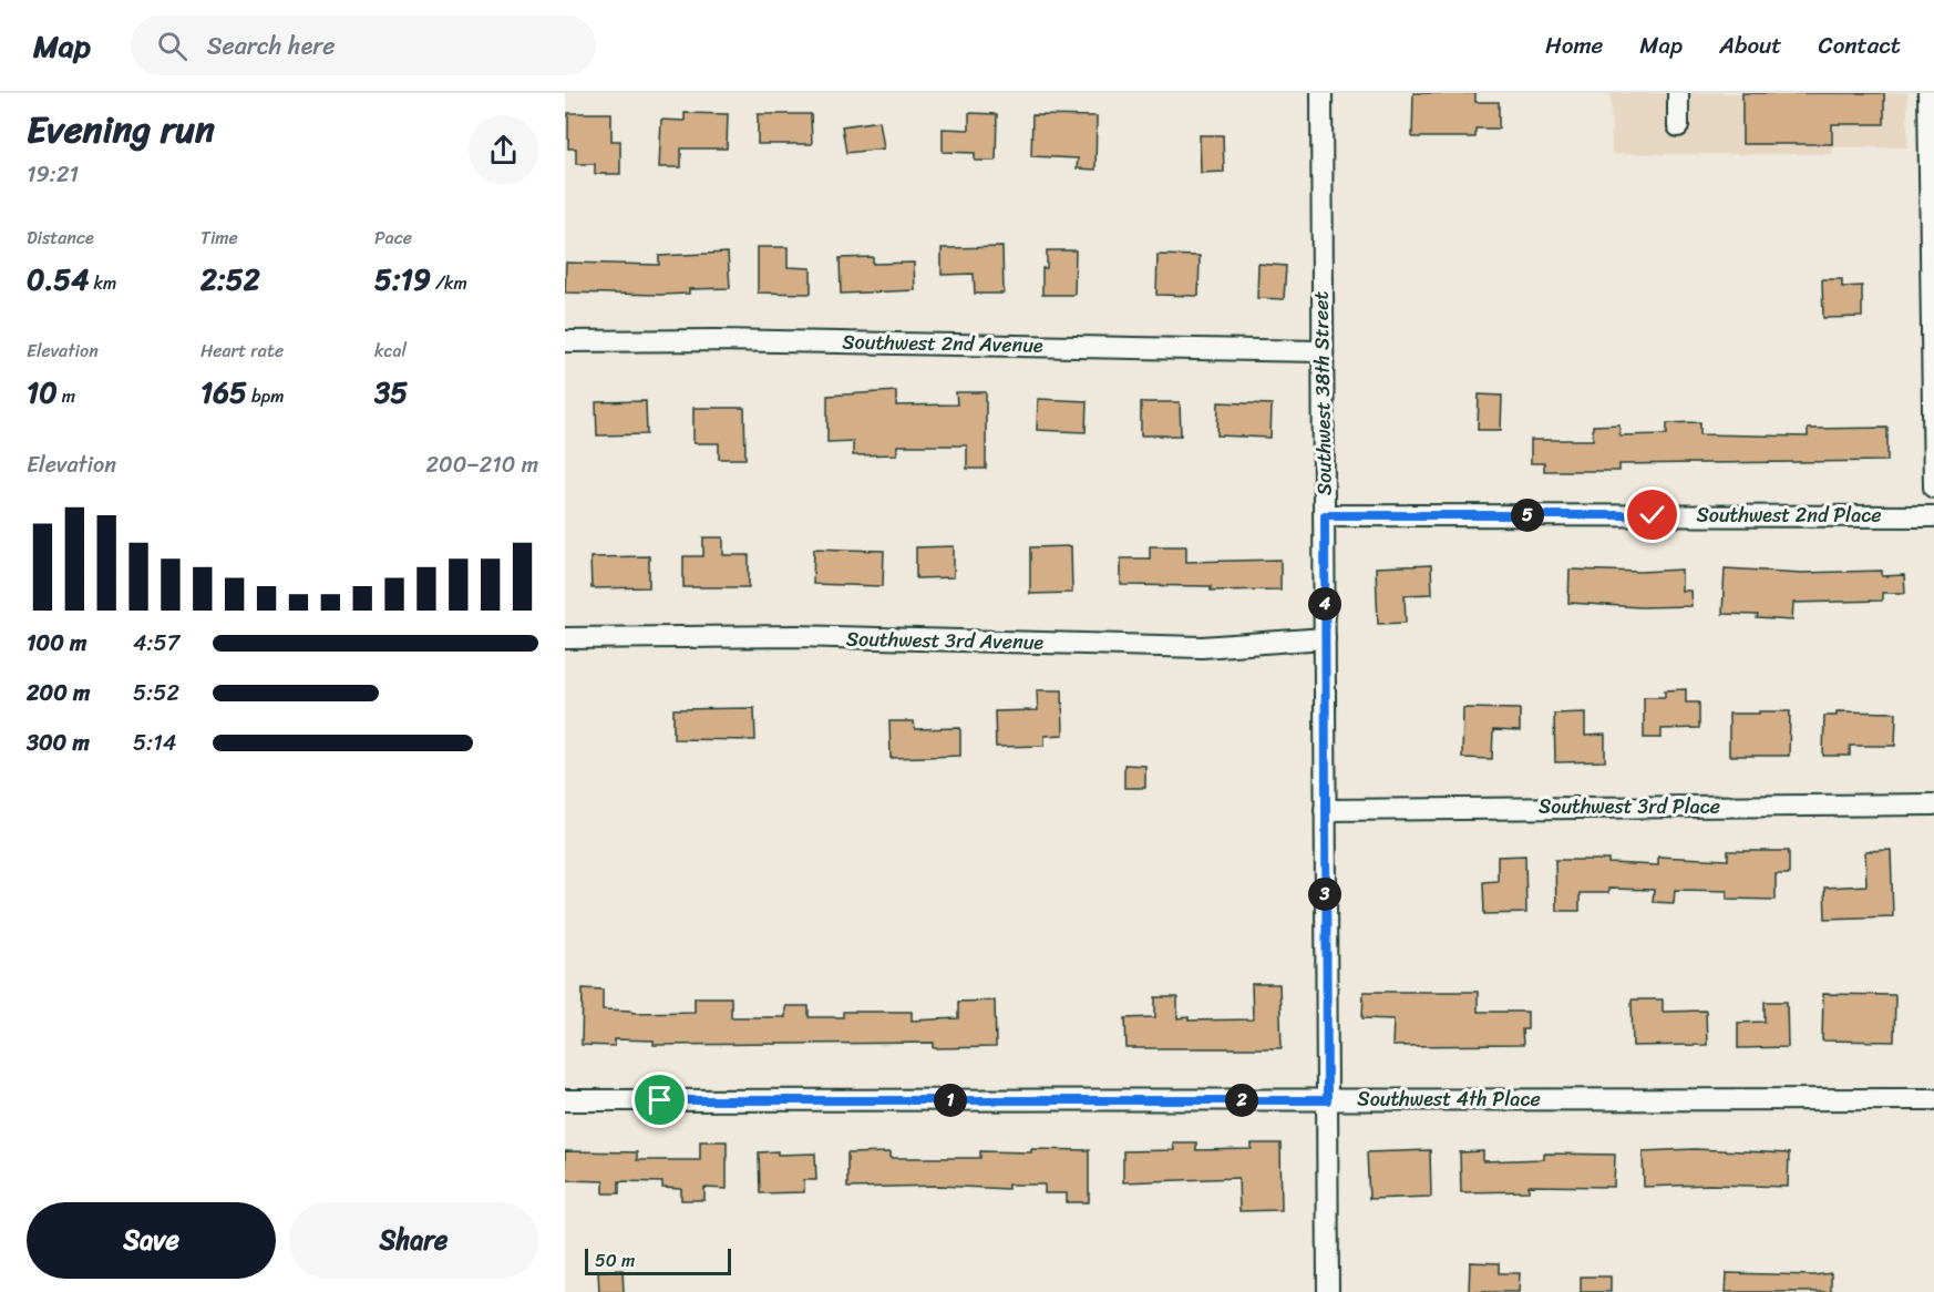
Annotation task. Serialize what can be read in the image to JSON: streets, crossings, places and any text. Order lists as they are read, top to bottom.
{
  "streets": {
    "street": [
      "Southwest 2nd Avenue",
      "Southwest 38th Street",
      "Southwest 2nd Place",
      "Southwest 3rd Avenue",
      "Southwest 3rd Place",
      "Southwest 4th Place"
    ]
  },
  "crossings": [
    ["Southwest 2nd Avenue", "Southwest 38th Street"],
    ["Southwest 38th Street", "Southwest 2nd Place"],
    ["Southwest 38th Street", "Southwest 3rd Avenue"],
    ["Southwest 38th Street", "Southwest 3rd Place"],
    ["Southwest 38th Street", "Southwest 4th Place"]
  ],
  "scale_bar": "50 m",
  "page": {
    "header": "Map",
    "search": "Search here",
    "nav": [
      "Home",
      "Map",
      "About",
      "Contact"
    ],
    "heading": ["Evening run", "19:21"],
    "stats": [
      ["Distance", "0.54 km"],
      ["Time", "2:52"],
      ["Pace", "5:19 /km"],
      ["Elevation", "10 m"],
      ["Heart rate", "165 bpm"],
      ["kcal", "35"]
    ],
    "chart": ["Elevation", "200–210 m"],
    "pins": [
      "5",
      "4",
      "3",
      "1",
      "2"
    ],
    "list": [
      {
        "name": "100 m",
        "note": "4:57"
      },
      {
        "name": "200 m",
        "note": "5:52"
      },
      {
        "name": "300 m",
        "note": "5:14"
      }
    ],
    "buttons": ["Save", "Share"],
    "scale": "50 m"
  }
}
